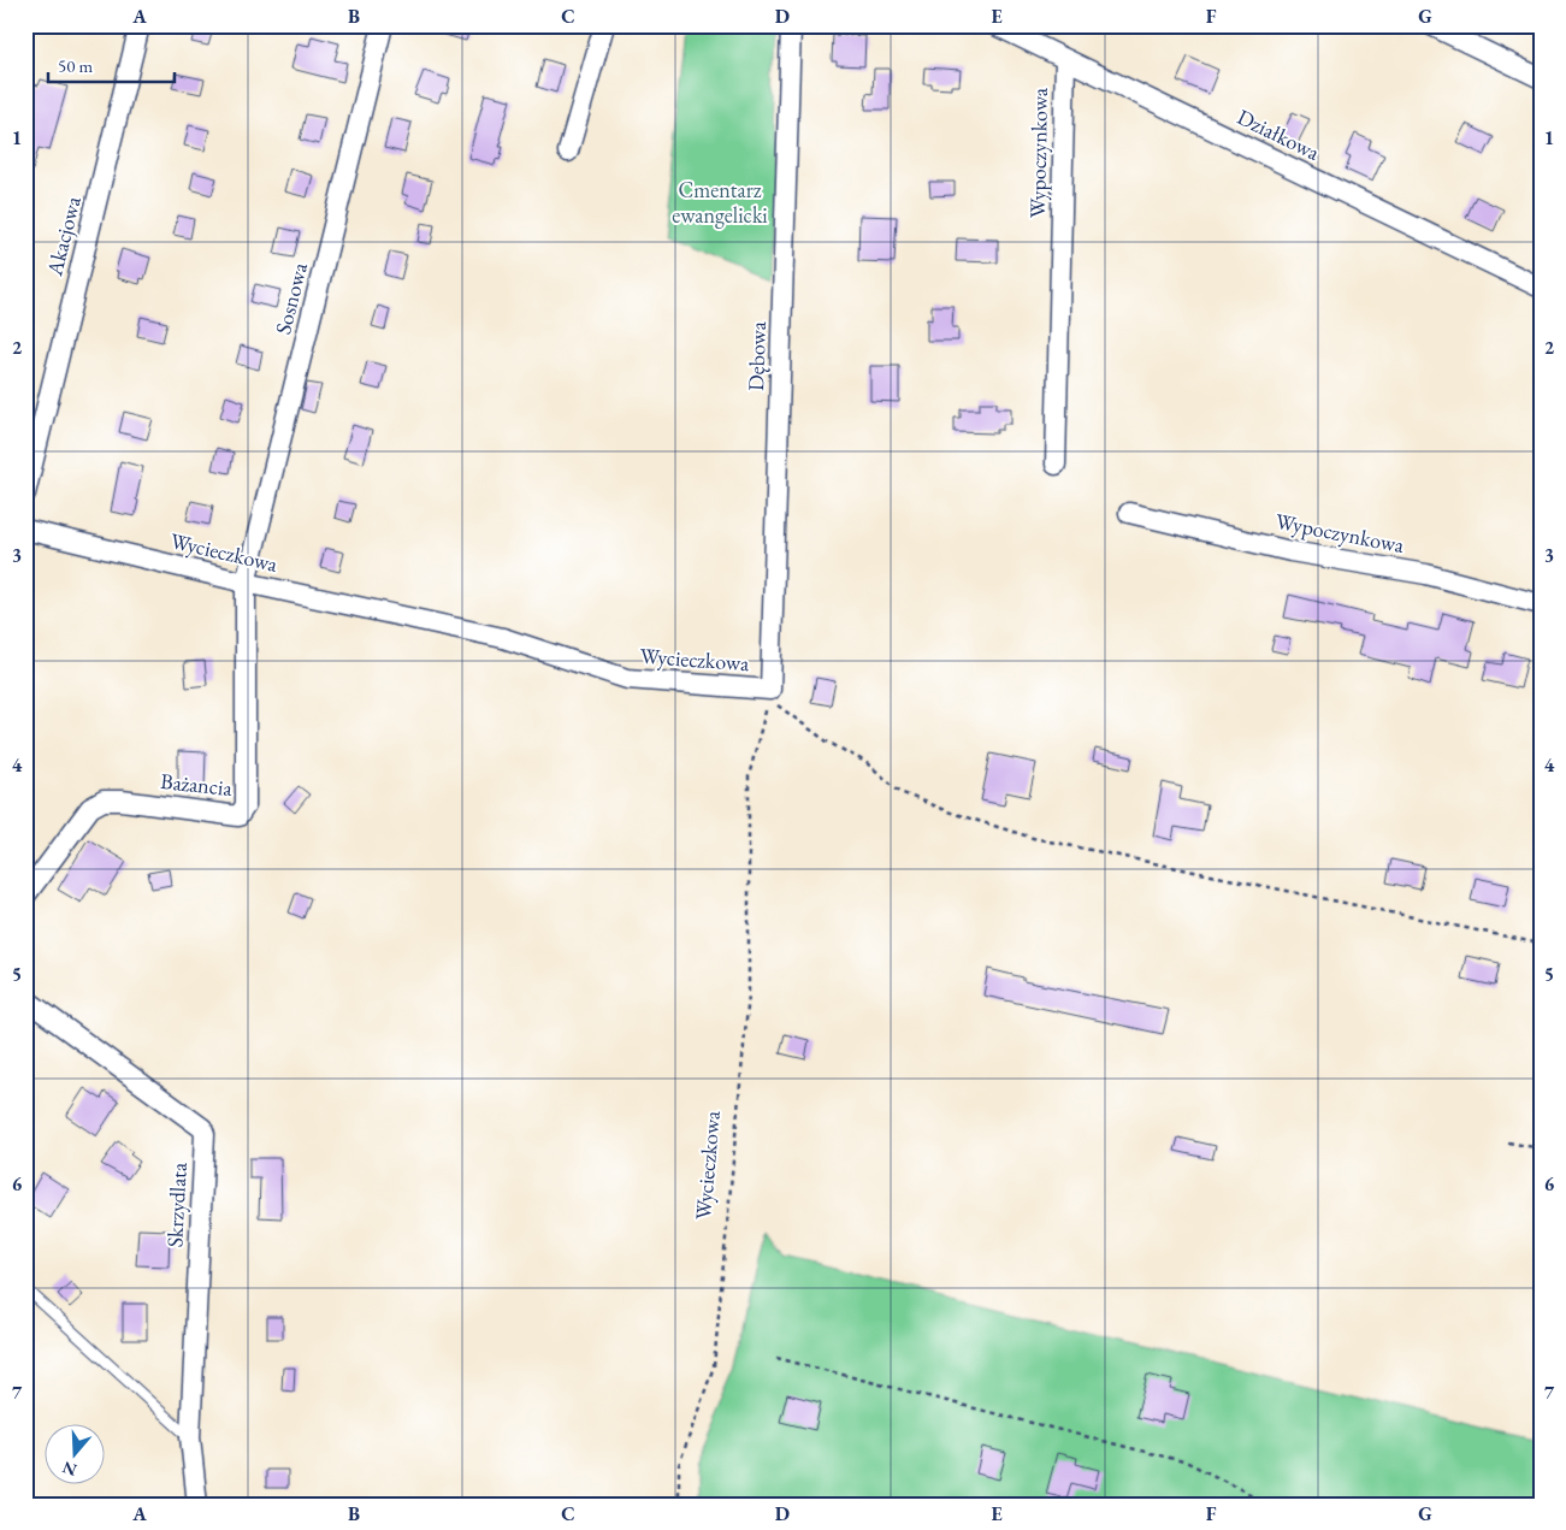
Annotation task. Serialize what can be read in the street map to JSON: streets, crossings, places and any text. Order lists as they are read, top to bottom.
{
  "streets": {
    "street": [
      "Działkowa",
      "Wypoczynkowa",
      "Akacjowa",
      "Sosnowa",
      "Dębowa",
      "Wycieczkowa",
      "Bażancia",
      "Skrzydlata"
    ]
  },
  "crossings": [
    ["Działkowa", "Wypoczynkowa"],
    ["Sosnowa", "Wycieczkowa"],
    ["Sosnowa", "Bażancia"],
    ["Dębowa", "Wycieczkowa"],
    ["Wycieczkowa", "Bażancia"]
  ],
  "parks": ["Cmentarz ewangelicki"],
  "scale_bar": "50 m",
  "north": "bottom",
  "grid": {
    "columns": [
      "A",
      "B",
      "C",
      "D",
      "E",
      "F",
      "G"
    ],
    "rows": [
      "1",
      "2",
      "3",
      "4",
      "5",
      "6",
      "7"
    ]
  }
}
